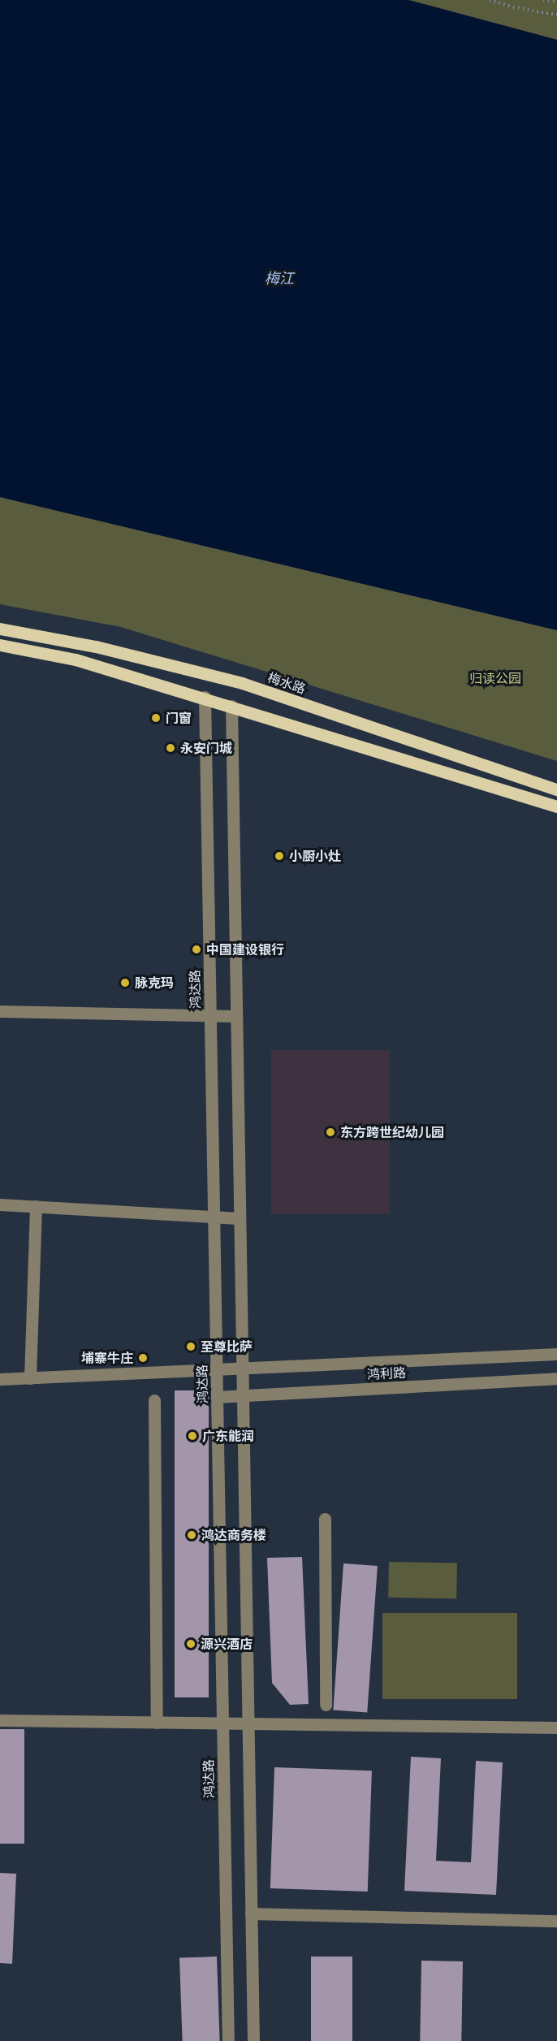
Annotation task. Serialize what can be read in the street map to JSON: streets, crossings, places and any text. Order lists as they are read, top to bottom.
{
  "streets": {
    "main road": ["梅水路"],
    "street": ["鸿达路", "鸿利路"]
  },
  "crossings": [
    ["鸿达路", "鸿利路"]
  ],
  "water": ["梅江"],
  "parks": ["归读公园"],
  "places": [
    "门窗",
    "永安门城",
    "小厨小灶",
    "中国建设银行",
    "脉克玛",
    "东方跨世纪幼儿园",
    "至尊比萨",
    "埔寨牛庄",
    "广东能润",
    "鸿达商务楼",
    "源兴酒店"
  ]
}
